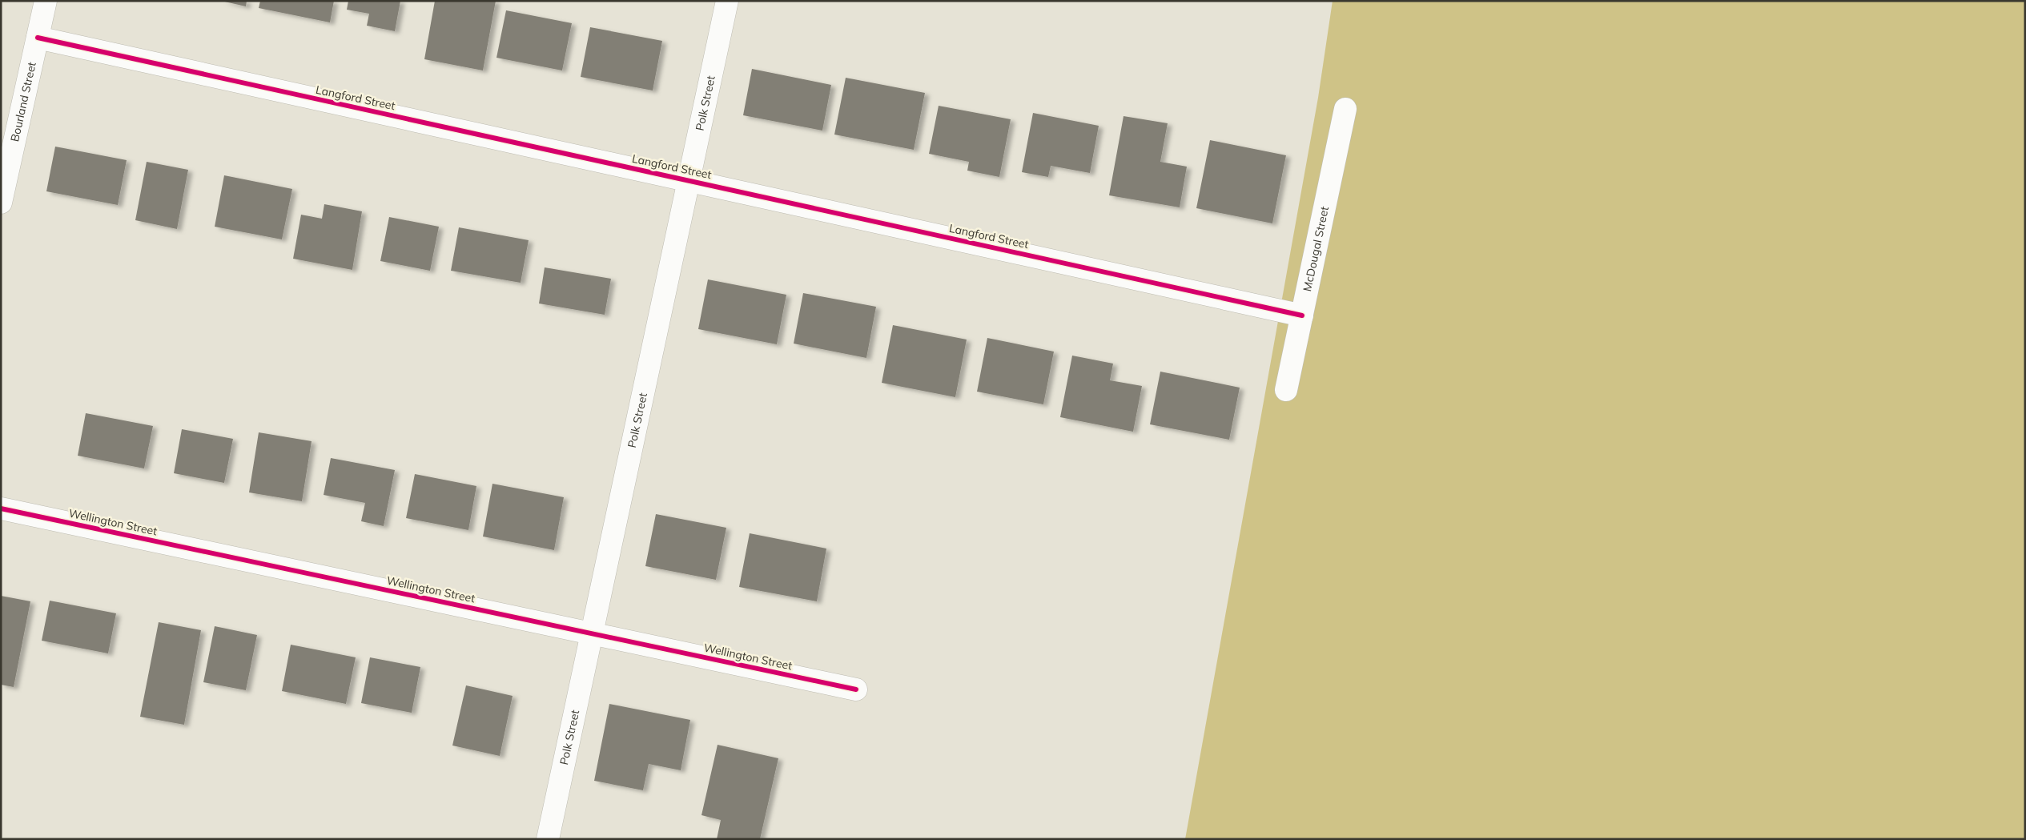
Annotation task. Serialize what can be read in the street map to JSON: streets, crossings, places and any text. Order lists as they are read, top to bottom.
{
  "streets": {
    "street": [
      "Langford Street",
      "Bourland Street",
      "Polk Street",
      "McDougal Street",
      "Wellington Street"
    ]
  },
  "crossings": [
    ["Langford Street", "Bourland Street"],
    ["Langford Street", "Polk Street"],
    ["Langford Street", "McDougal Street"],
    ["Polk Street", "Wellington Street"]
  ]
}
